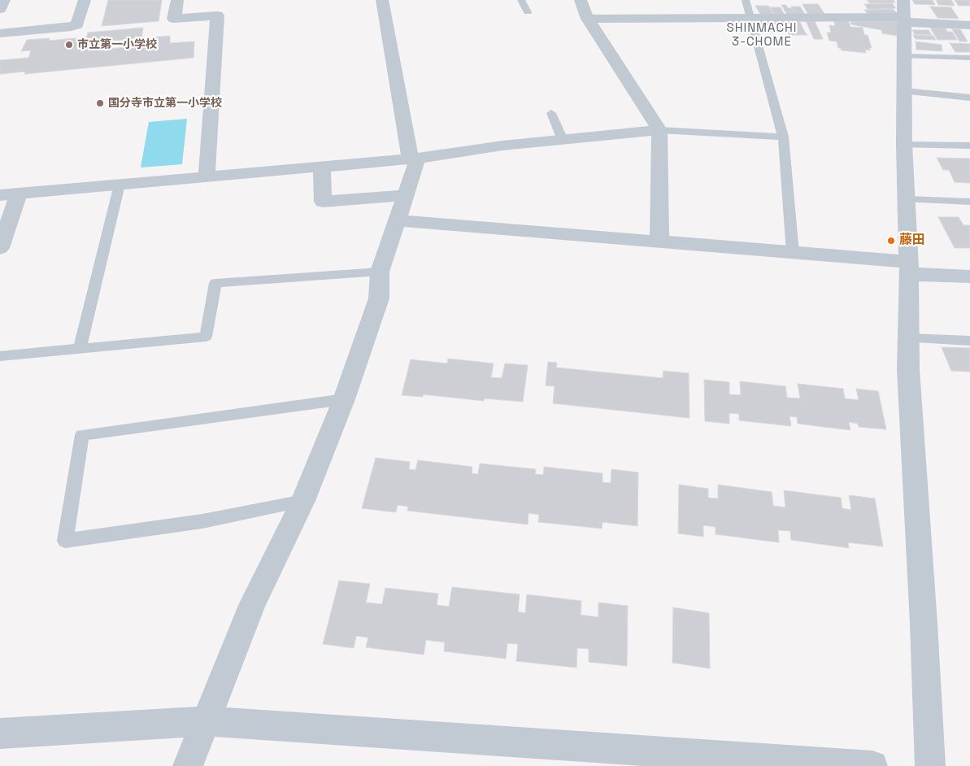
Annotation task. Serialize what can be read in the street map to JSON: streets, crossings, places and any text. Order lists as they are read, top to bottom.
{
  "districts": ["SHINMACHI 3-CHOME"],
  "places": ["市立第一小学校", "国分寺市立第一小学校", "藤田"]
}
